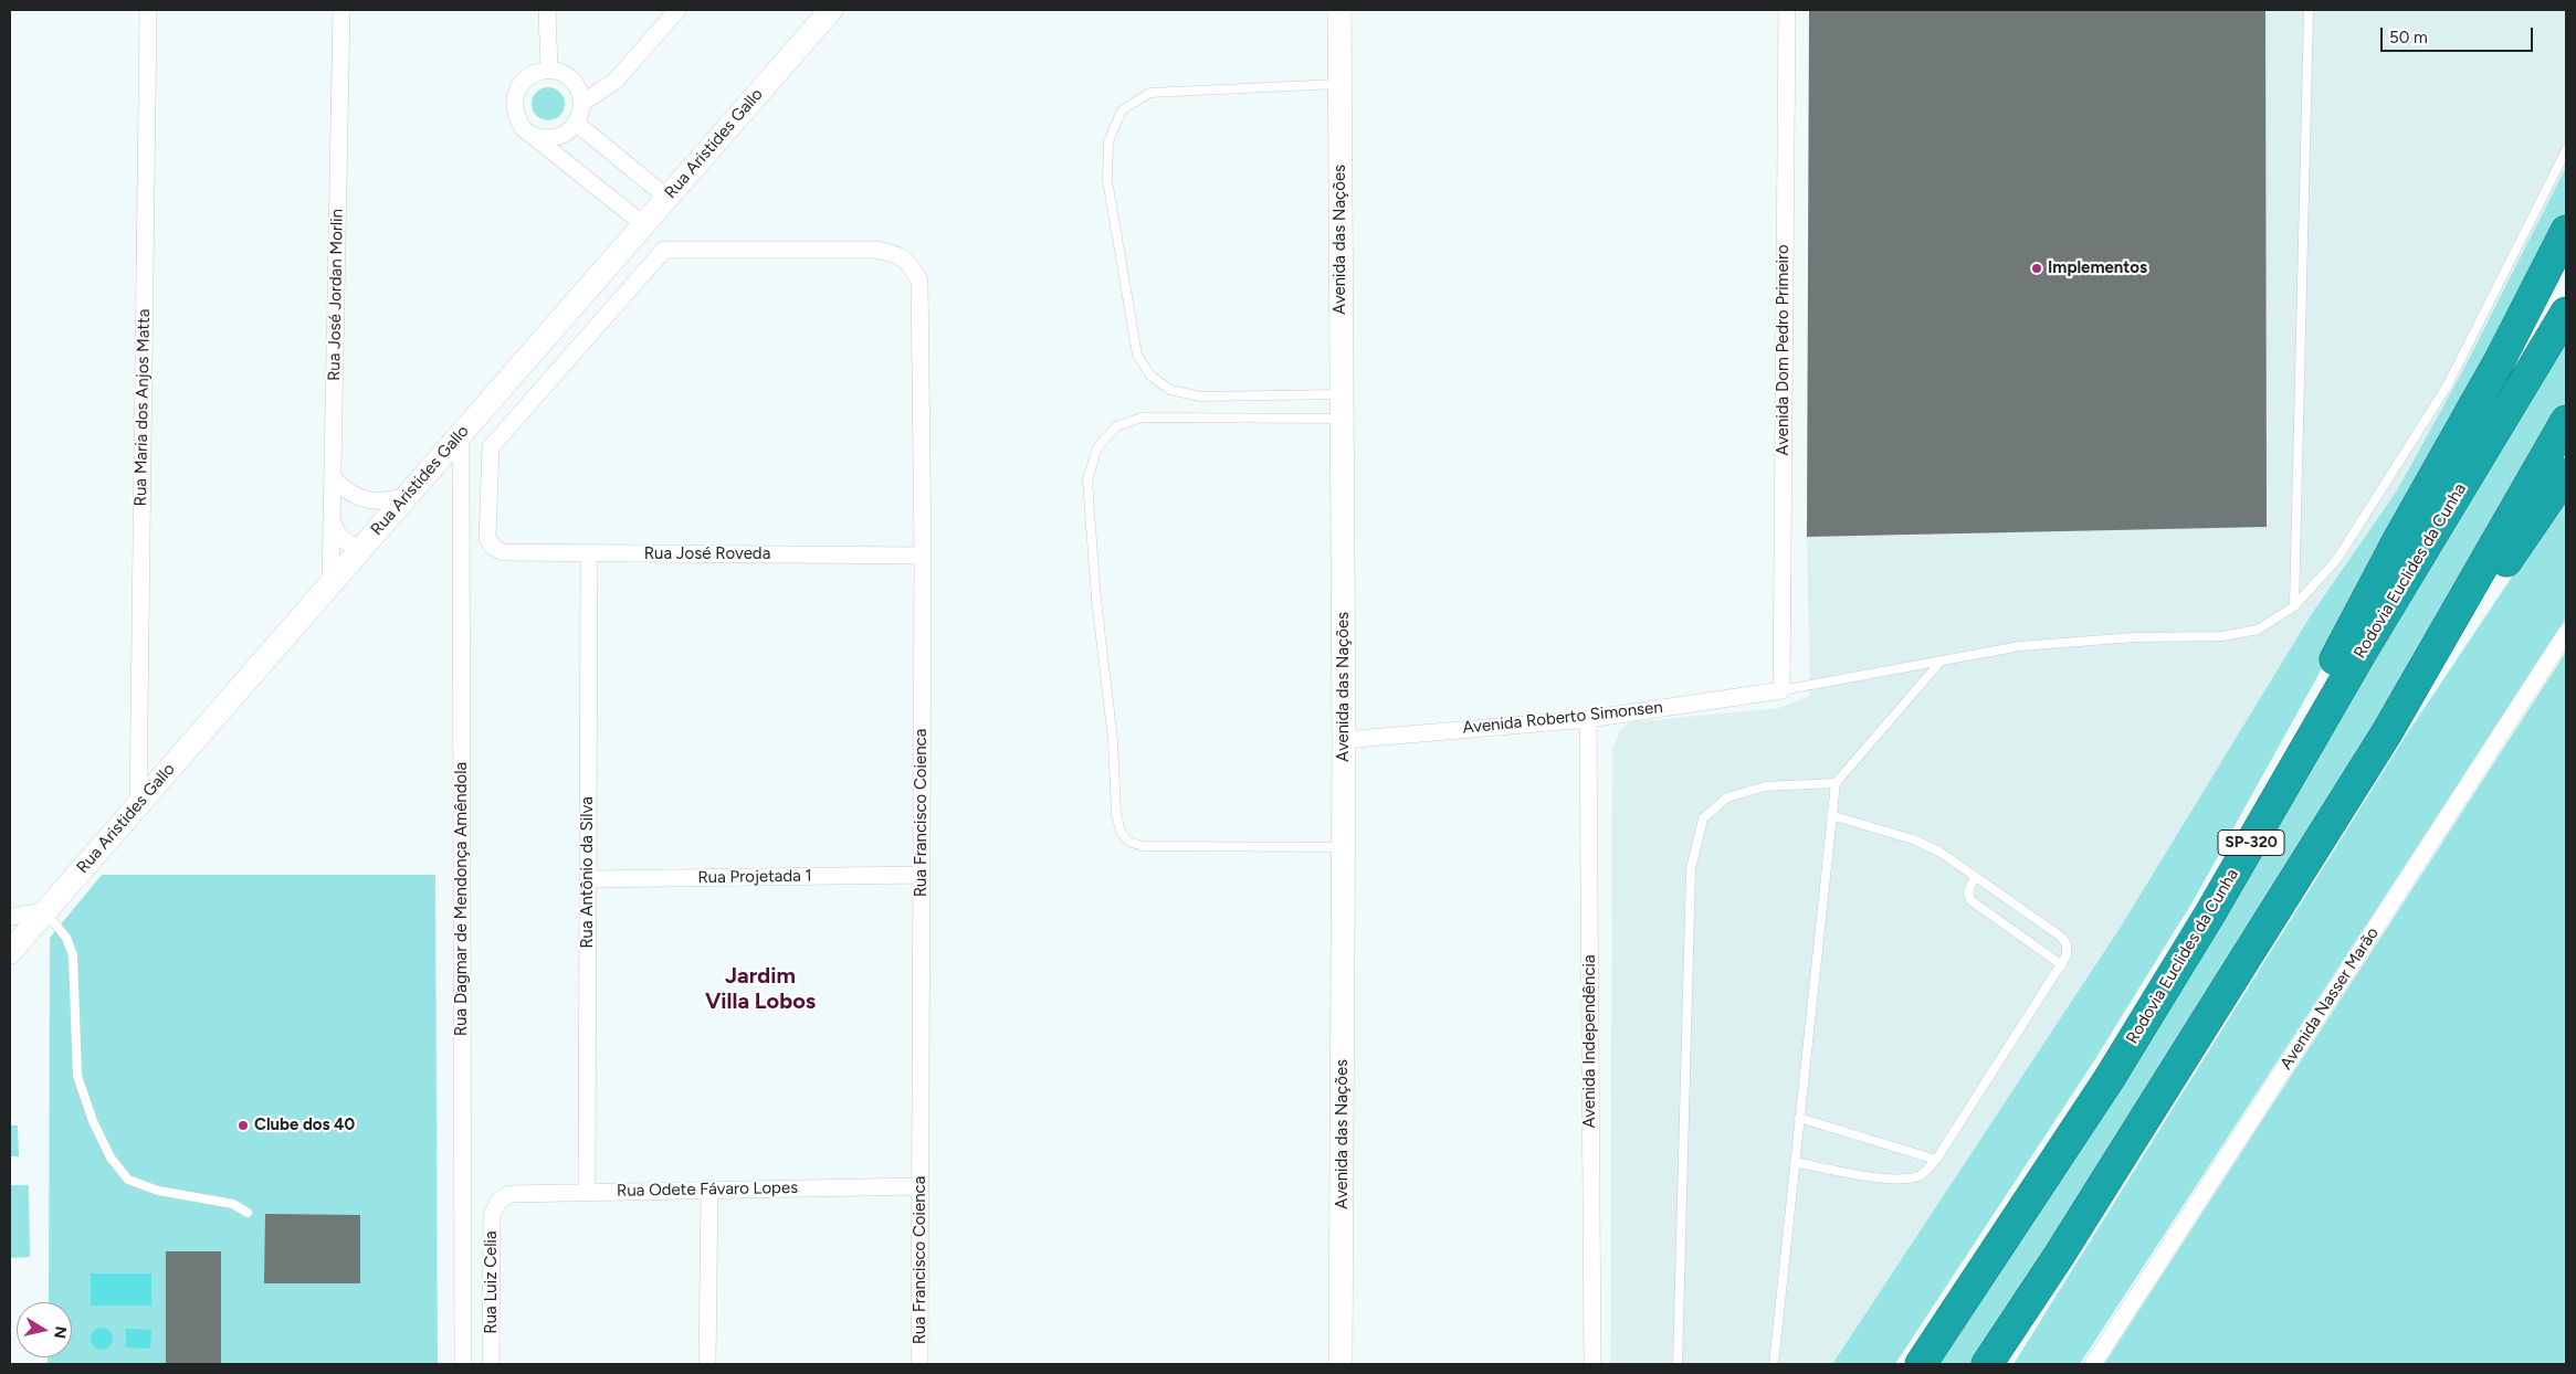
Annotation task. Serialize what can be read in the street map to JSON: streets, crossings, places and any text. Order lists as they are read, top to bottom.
{
  "streets": {
    "highway": ["Rodovia Euclides da Cunha", "SP-320"],
    "street": [
      "Rua Aristides Gallo",
      "Avenida das Nações",
      "Rua José Jordan Morlin",
      "Avenida Dom Pedro Primeiro",
      "Rua Maria dos Anjos Matta",
      "Rua José Roveda",
      "Avenida Roberto Simonsen",
      "Rua Francisco Coienca",
      "Rua Antônio da Silva",
      "Rua Projetada 1",
      "Rua Dagmar de Mendonça Amêndola",
      "Avenida Nasser Marão",
      "Avenida Independência",
      "Rua Odete Fávaro Lopes",
      "Rua Luiz Celia"
    ]
  },
  "crossings": [
    ["Rua Aristides Gallo", "Rua José Jordan Morlin"],
    ["Rua Aristides Gallo", "Rua Maria dos Anjos Matta"],
    ["Rua Aristides Gallo", "Rua Dagmar de Mendonça Amêndola"],
    ["Avenida das Nações", "Avenida Roberto Simonsen"],
    ["Avenida Dom Pedro Primeiro", "Avenida Roberto Simonsen"],
    ["Rua José Roveda", "Rua Francisco Coienca"],
    ["Rua José Roveda", "Rua Antônio da Silva"],
    ["Avenida Roberto Simonsen", "Avenida Independência"],
    ["Rua Francisco Coienca", "Rua Projetada 1"],
    ["Rua Francisco Coienca", "Rua Odete Fávaro Lopes"],
    ["Rua Antônio da Silva", "Rua Projetada 1"],
    ["Rua Antônio da Silva", "Rua Odete Fávaro Lopes"],
    ["Rua Odete Fávaro Lopes", "Rua Luiz Celia"]
  ],
  "districts": ["Jardim Villa Lobos"],
  "places": ["Implementos", "Clube dos 40"],
  "scale_bar": "50 m",
  "north": "right"
}
